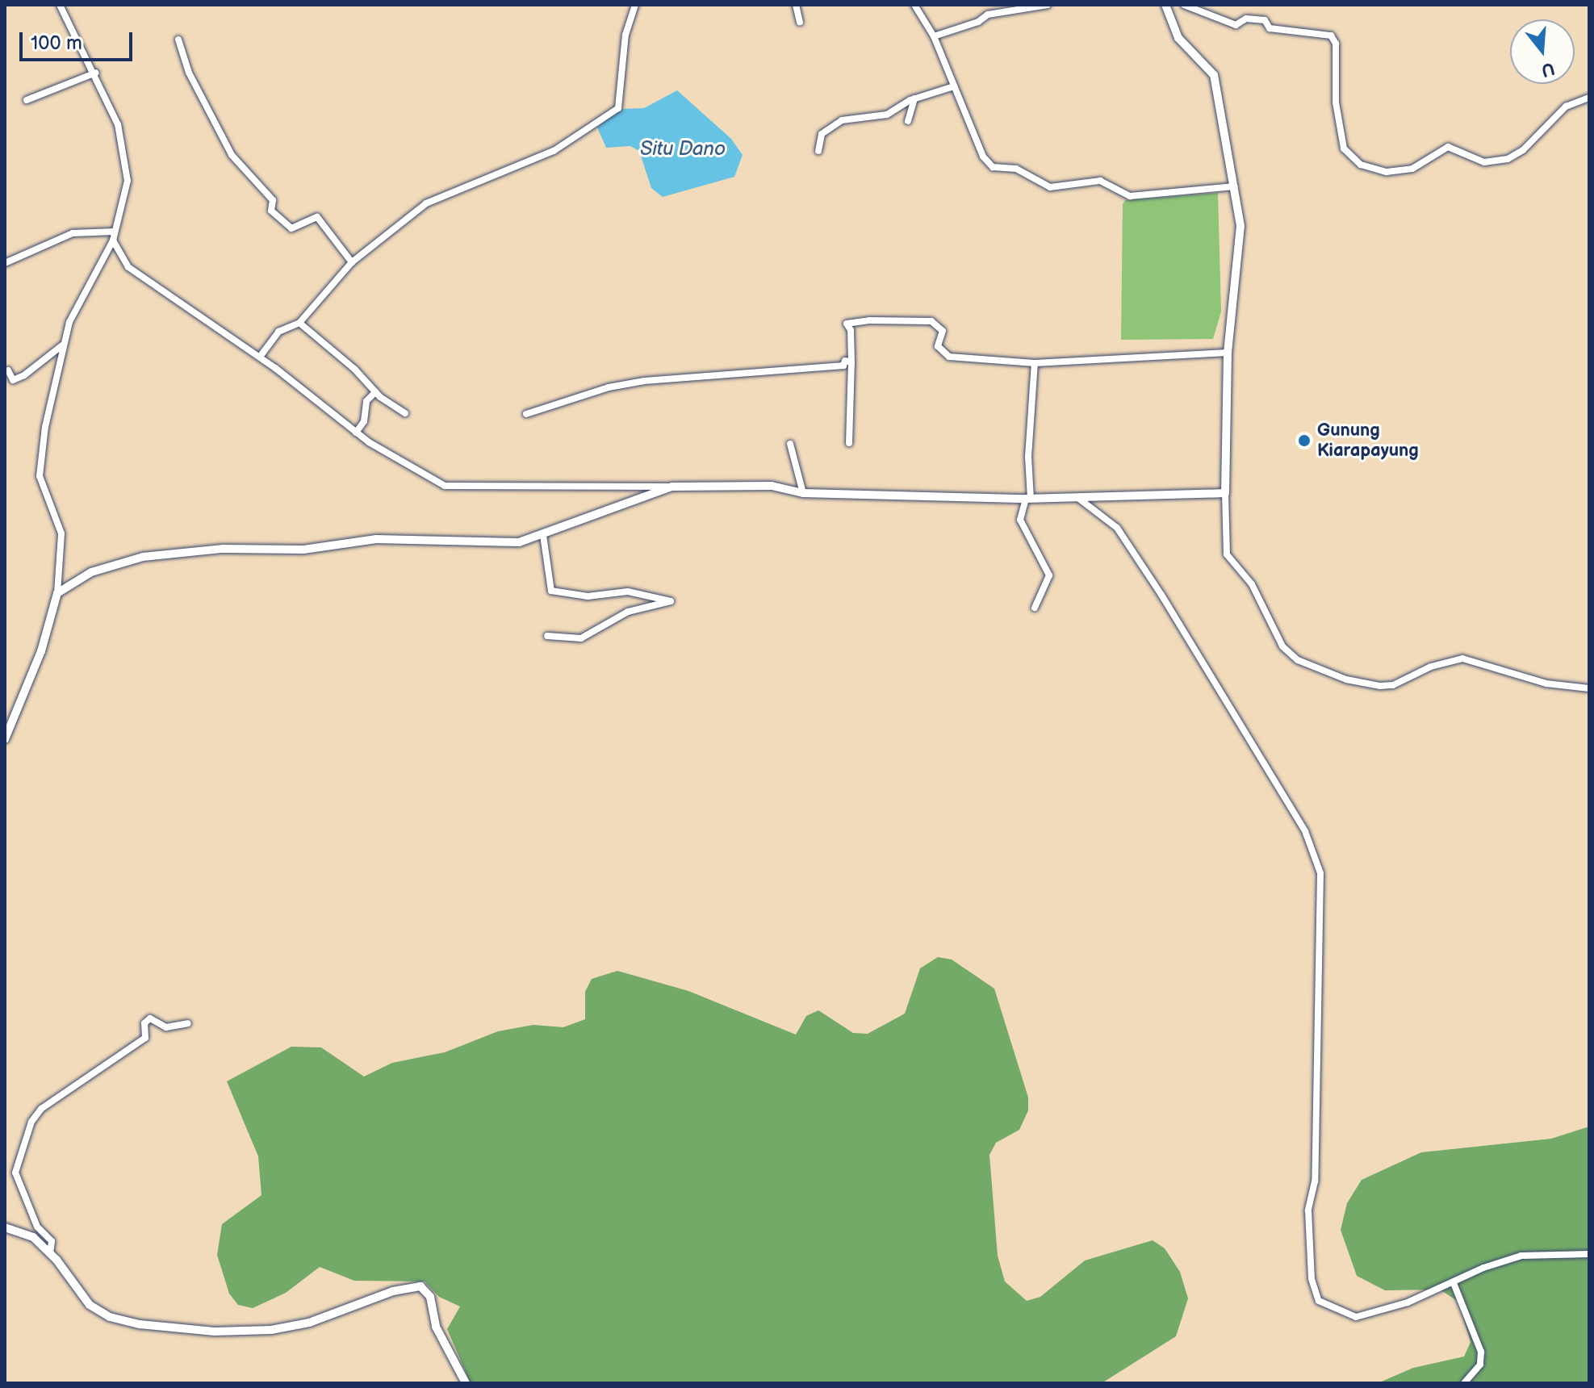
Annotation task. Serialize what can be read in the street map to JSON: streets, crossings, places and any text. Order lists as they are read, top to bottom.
{
  "water": ["Situ Dano"],
  "places": ["Gunung Kiarapayung"],
  "scale_bar": "100 m",
  "north": "bottom"
}
